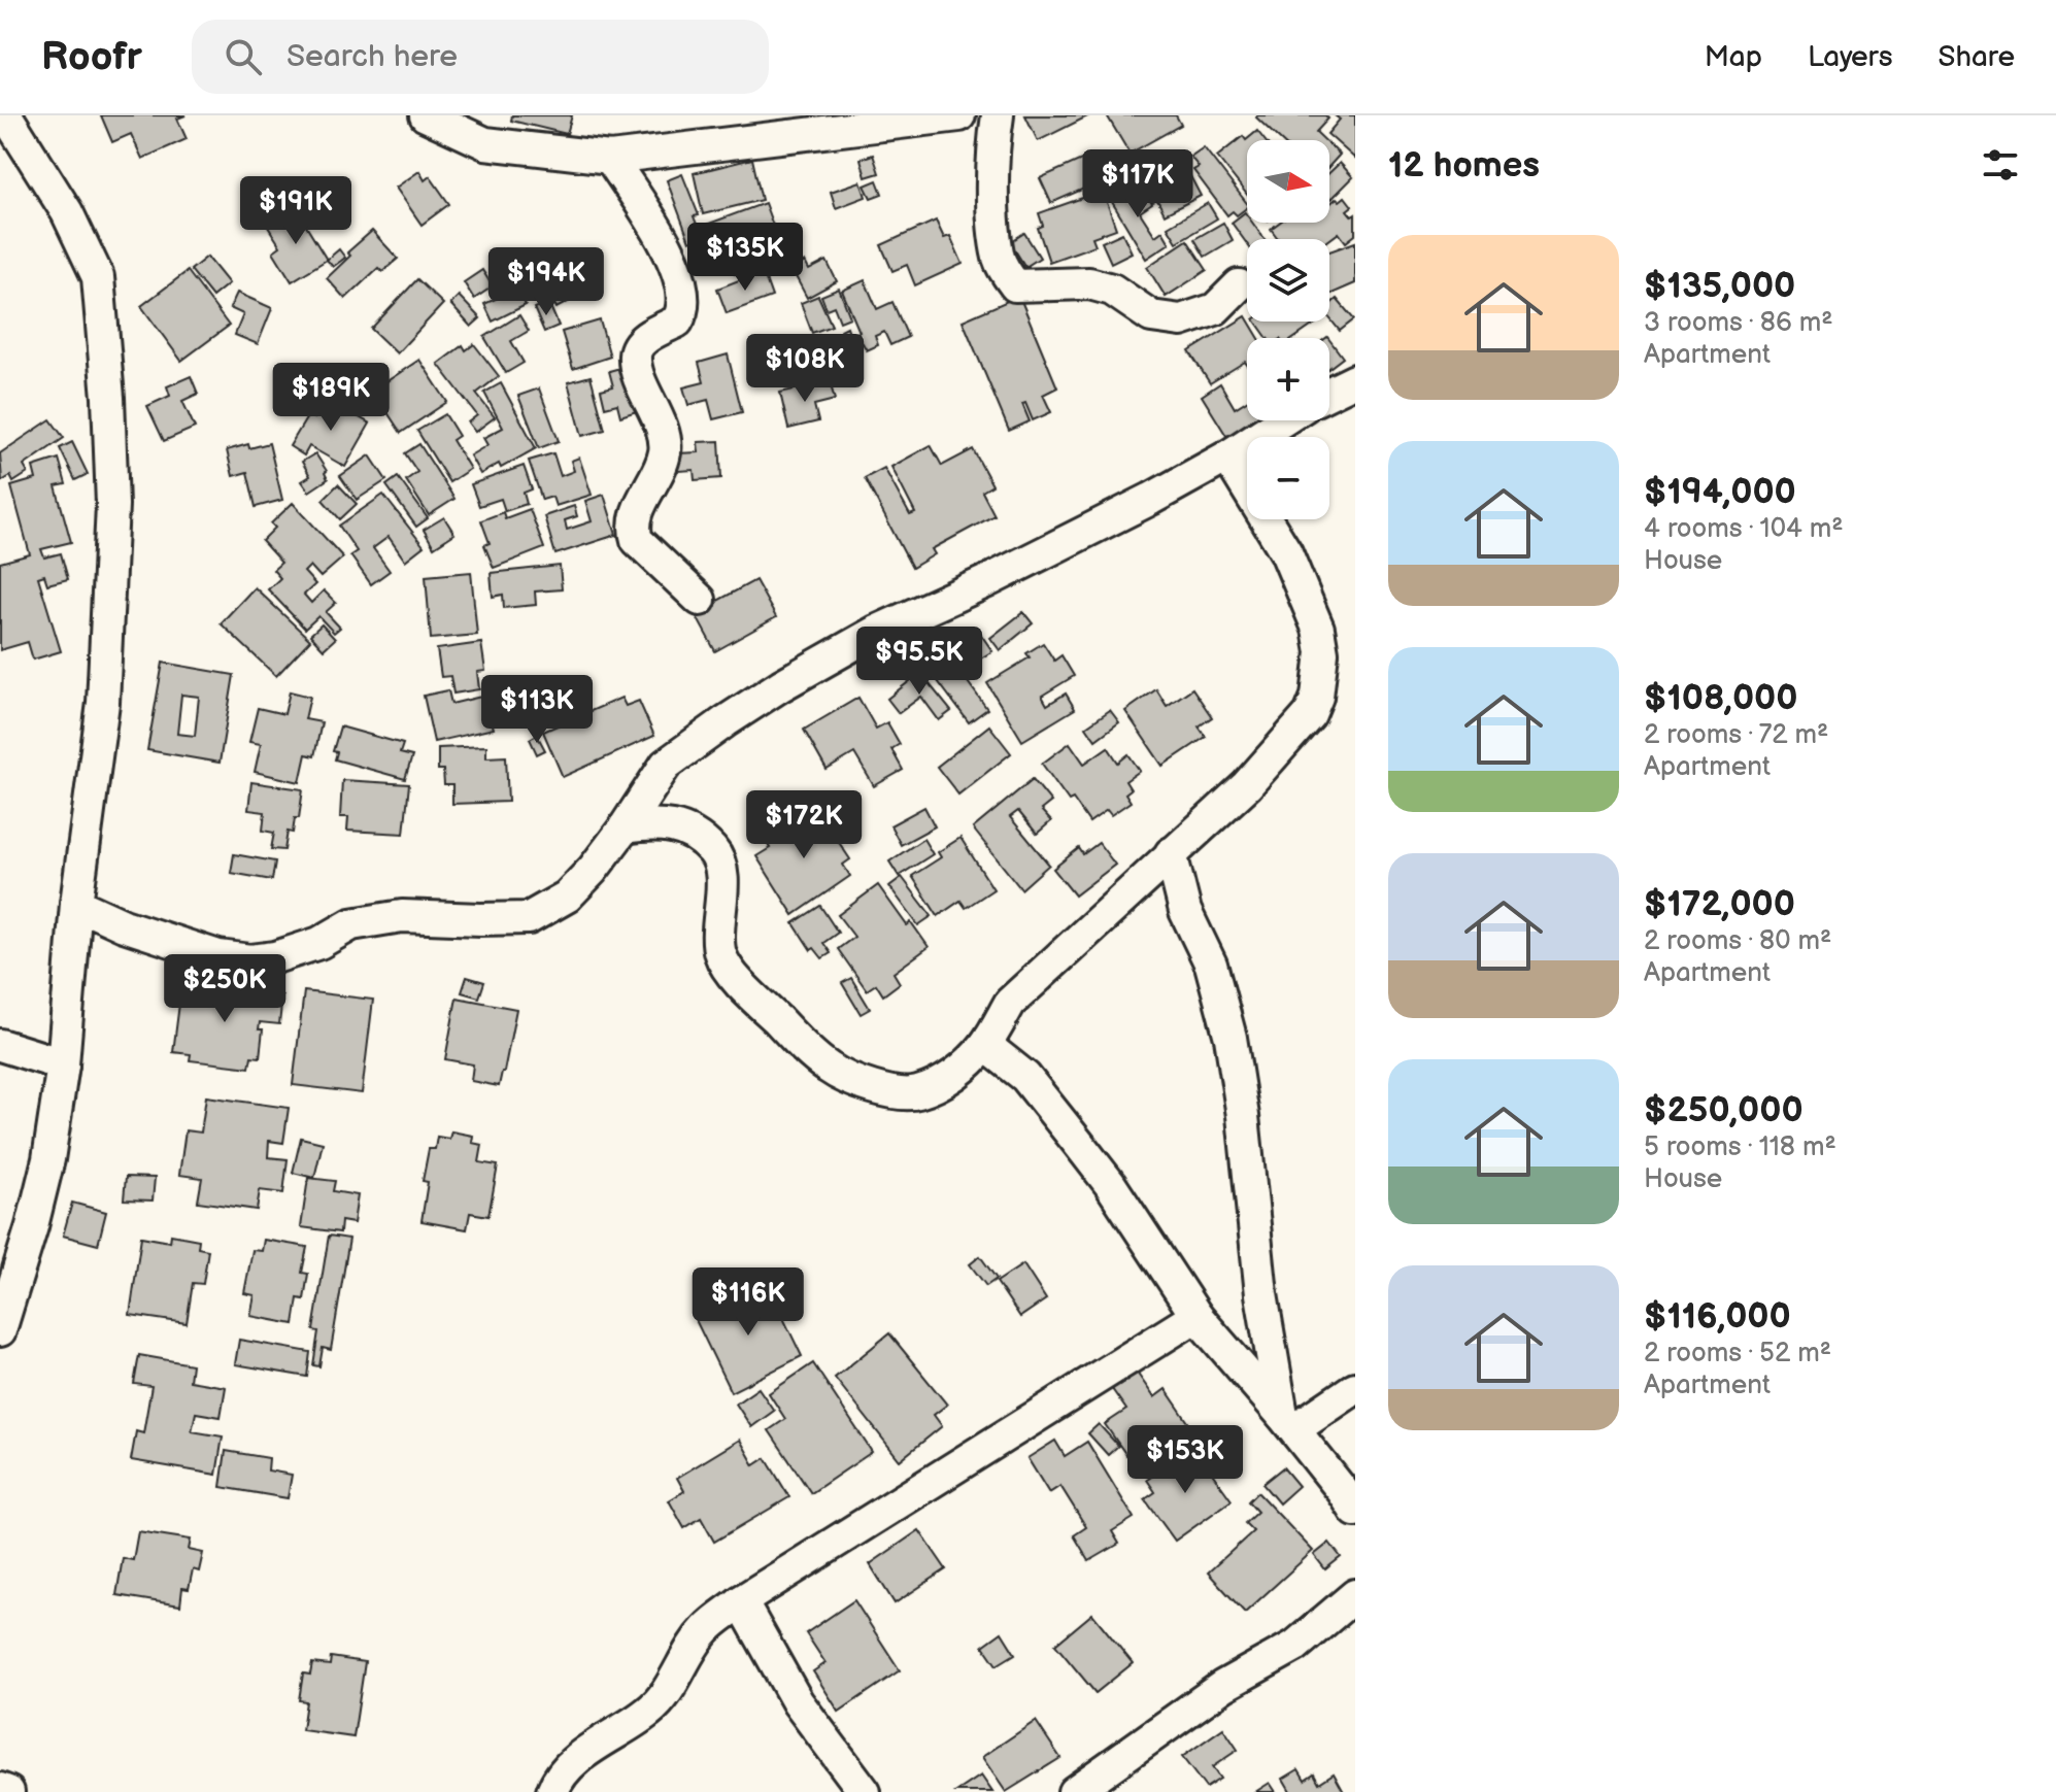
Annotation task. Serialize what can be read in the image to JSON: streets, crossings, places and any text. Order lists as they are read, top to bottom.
{
  "north": "right",
  "page": {
    "header": "Roofr",
    "search": "Search here",
    "nav": ["Map", "Layers", "Share"],
    "heading": "12 homes",
    "map_buttons": ["+", "−"],
    "price": [
      "$117K",
      "$191K",
      "$135K",
      "$194K",
      "$108K",
      "$189K",
      "$95.5K",
      "$113K",
      "$172K",
      "$250K",
      "$116K",
      "$153K"
    ],
    "list": [
      {
        "name": "$135,000",
        "note": "3 rooms · 86 m² · Apartment"
      },
      {
        "name": "$194,000",
        "note": "4 rooms · 104 m² · House"
      },
      {
        "name": "$108,000",
        "note": "2 rooms · 72 m² · Apartment"
      },
      {
        "name": "$172,000",
        "note": "2 rooms · 80 m² · Apartment"
      },
      {
        "name": "$250,000",
        "note": "5 rooms · 118 m² · House"
      },
      {
        "name": "$116,000",
        "note": "2 rooms · 52 m² · Apartment"
      }
    ]
  }
}
